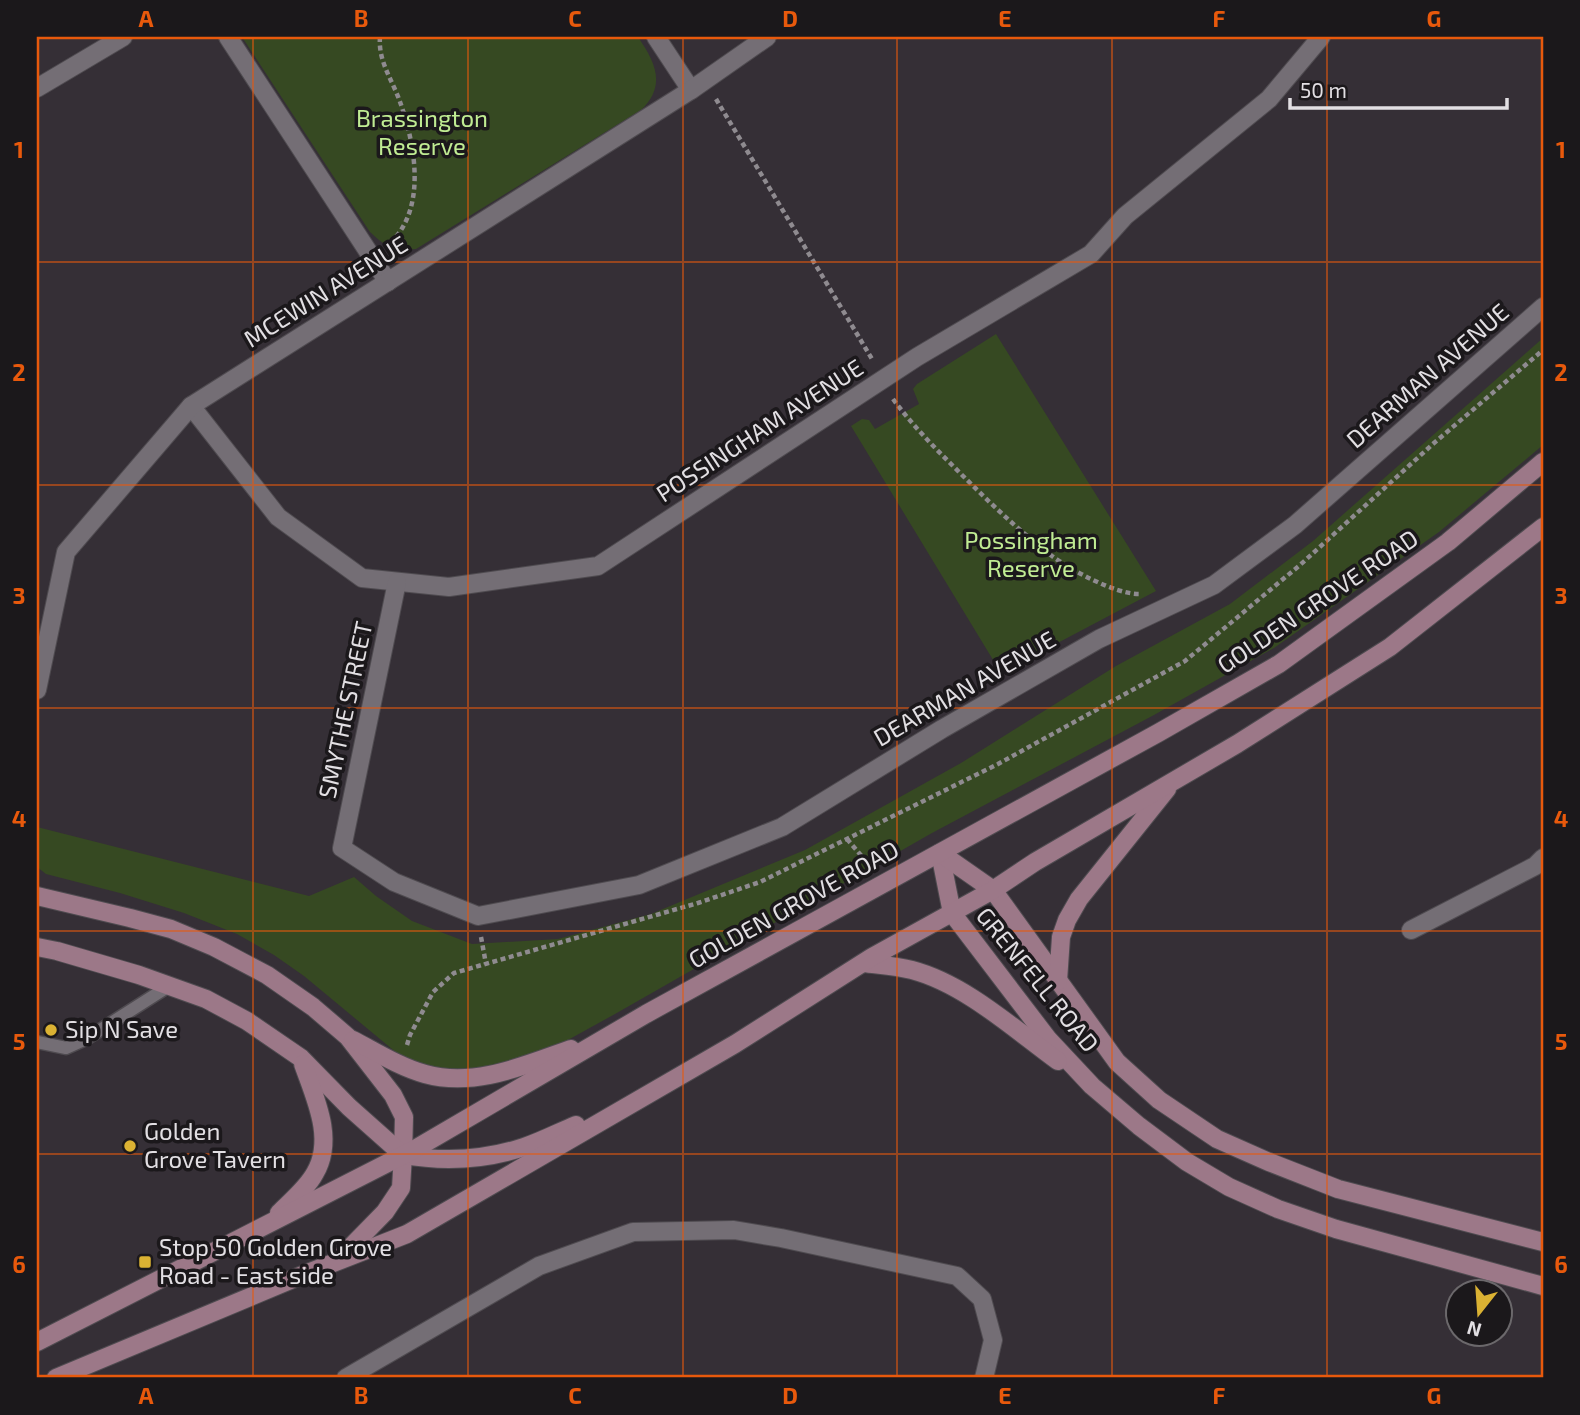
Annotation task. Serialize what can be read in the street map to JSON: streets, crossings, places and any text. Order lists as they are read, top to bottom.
{
  "streets": {
    "main road": ["GOLDEN GROVE ROAD", "GRENFELL ROAD"],
    "street": [
      "MCEWIN AVENUE",
      "DEARMAN AVENUE",
      "POSSINGHAM AVENUE",
      "SMYTHE STREET"
    ]
  },
  "crossings": [
    ["MCEWIN AVENUE", "POSSINGHAM AVENUE"],
    ["DEARMAN AVENUE", "SMYTHE STREET"],
    ["POSSINGHAM AVENUE", "SMYTHE STREET"],
    ["GOLDEN GROVE ROAD", "GRENFELL ROAD"]
  ],
  "parks": ["Brassington Reserve", "Possingham Reserve"],
  "places": {
    "other": ["Sip N Save", "Golden Grove Tavern"],
    "transit": ["Stop 50 Golden Grove Road - East side"]
  },
  "scale_bar": "50 m",
  "north": "bottom",
  "grid": {
    "columns": [
      "A",
      "B",
      "C",
      "D",
      "E",
      "F",
      "G"
    ],
    "rows": [
      "1",
      "2",
      "3",
      "4",
      "5",
      "6"
    ]
  }
}
